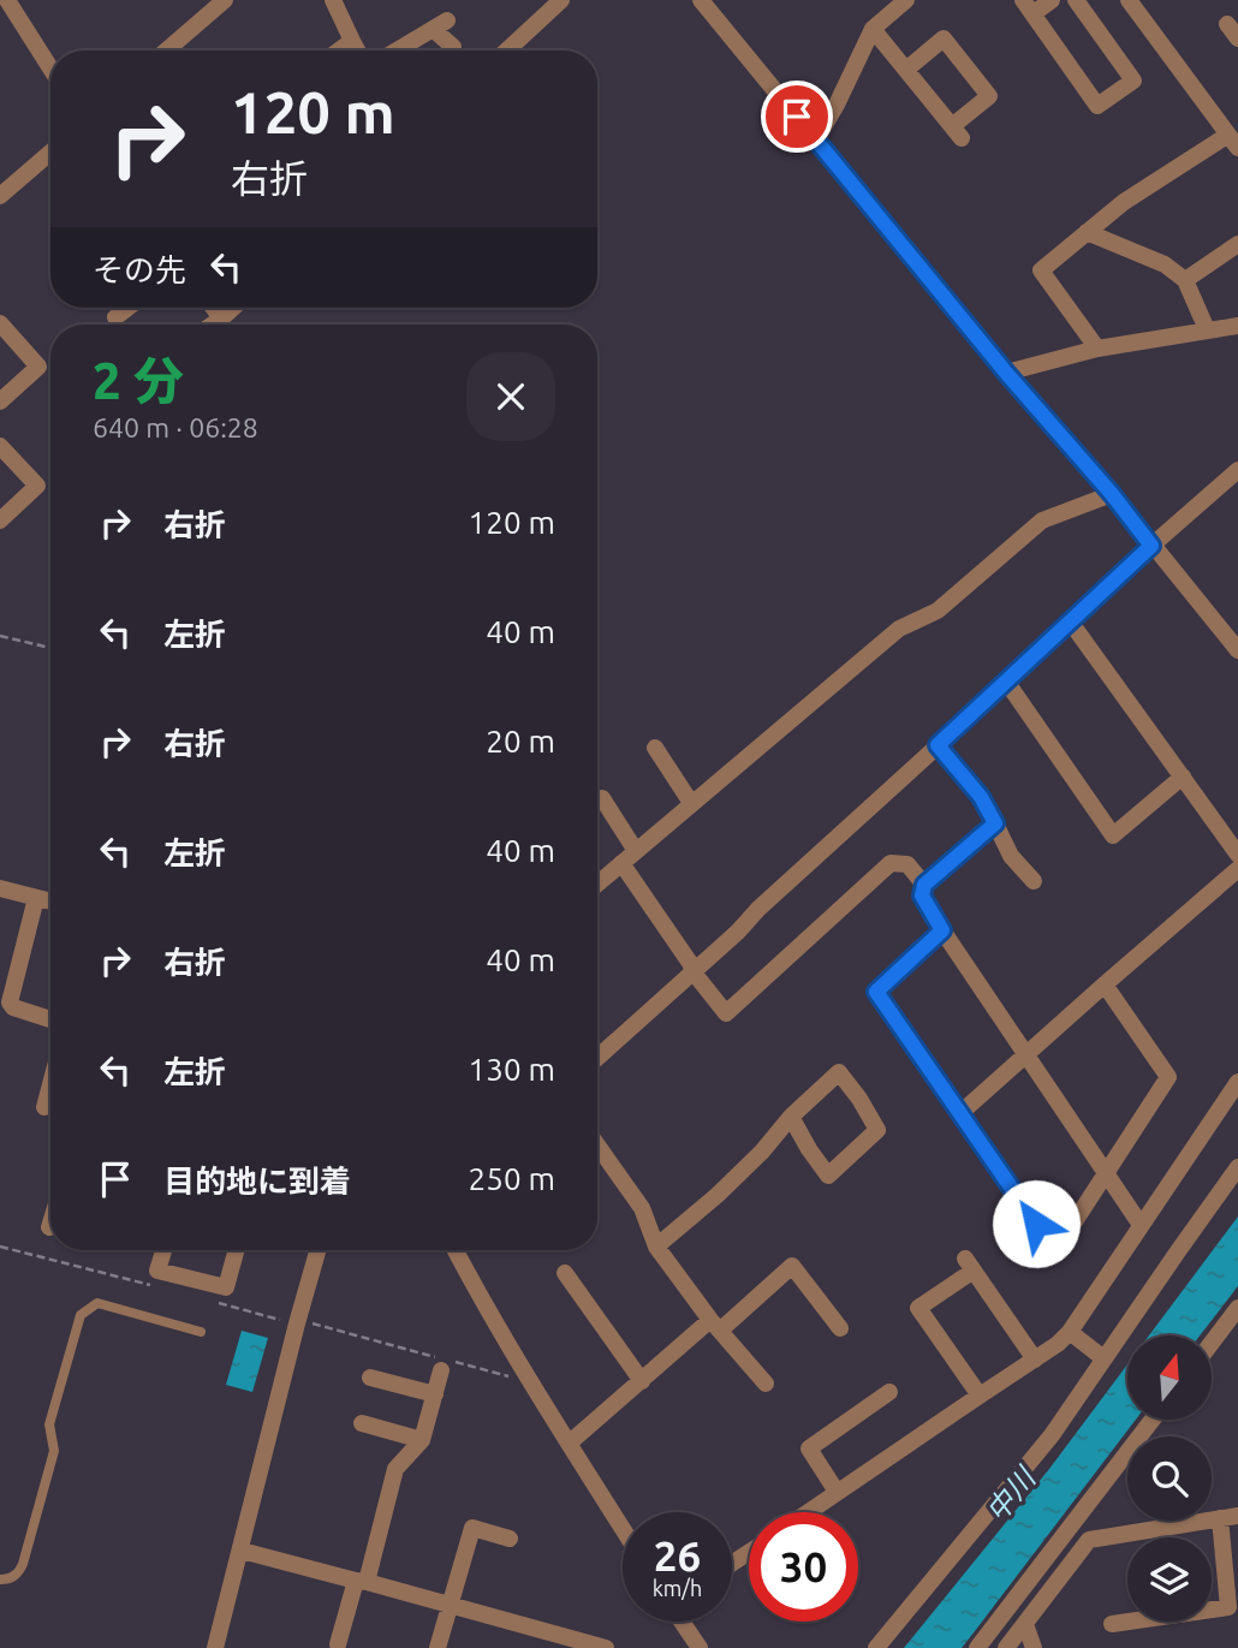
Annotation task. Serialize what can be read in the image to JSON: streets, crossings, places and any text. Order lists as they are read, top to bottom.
{
  "water": ["中川"],
  "north": "top",
  "page": {
    "turn": ["120 m", "右折"],
    "then": "その先",
    "heading": ["2 分", "640 m · 06:28"],
    "list": [
      {
        "name": "右折",
        "value": "120 m"
      },
      {
        "name": "左折",
        "value": "40 m"
      },
      {
        "name": "右折",
        "value": "20 m"
      },
      {
        "name": "左折",
        "value": "40 m"
      },
      {
        "name": "右折",
        "value": "40 m"
      },
      {
        "name": "左折",
        "value": "130 m"
      },
      {
        "name": "目的地に到着",
        "value": "250 m"
      }
    ],
    "speed": "26 km/h",
    "limit": "30"
  }
}
